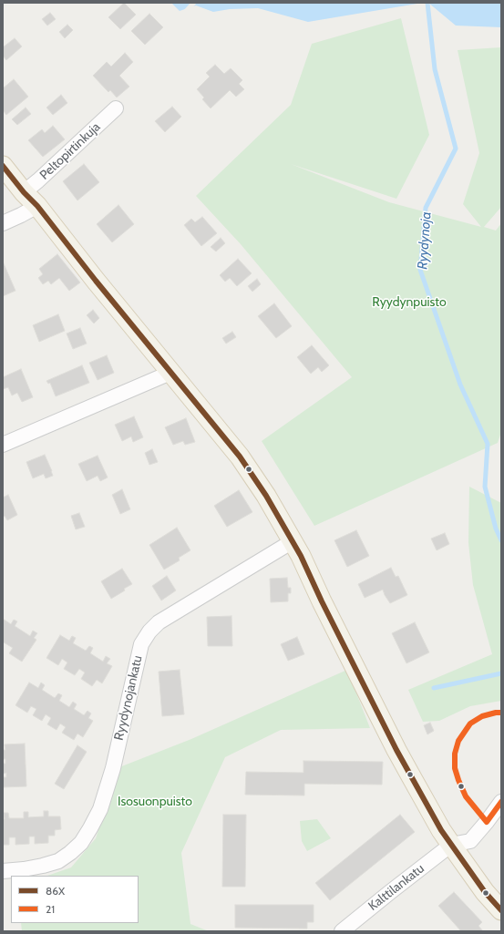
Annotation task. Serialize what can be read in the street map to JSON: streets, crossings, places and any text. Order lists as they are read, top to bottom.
{
  "streets": {
    "street": ["Peltopirtinkuja", "Ryydynojankatu", "Kalttilankatu"]
  },
  "water": ["Ryydynoja"],
  "parks": ["Ryydynpuisto", "Isosuonpuisto"],
  "lines": ["transit line 86X", "transit line 21"],
  "legend": ["86X", "21"]
}
